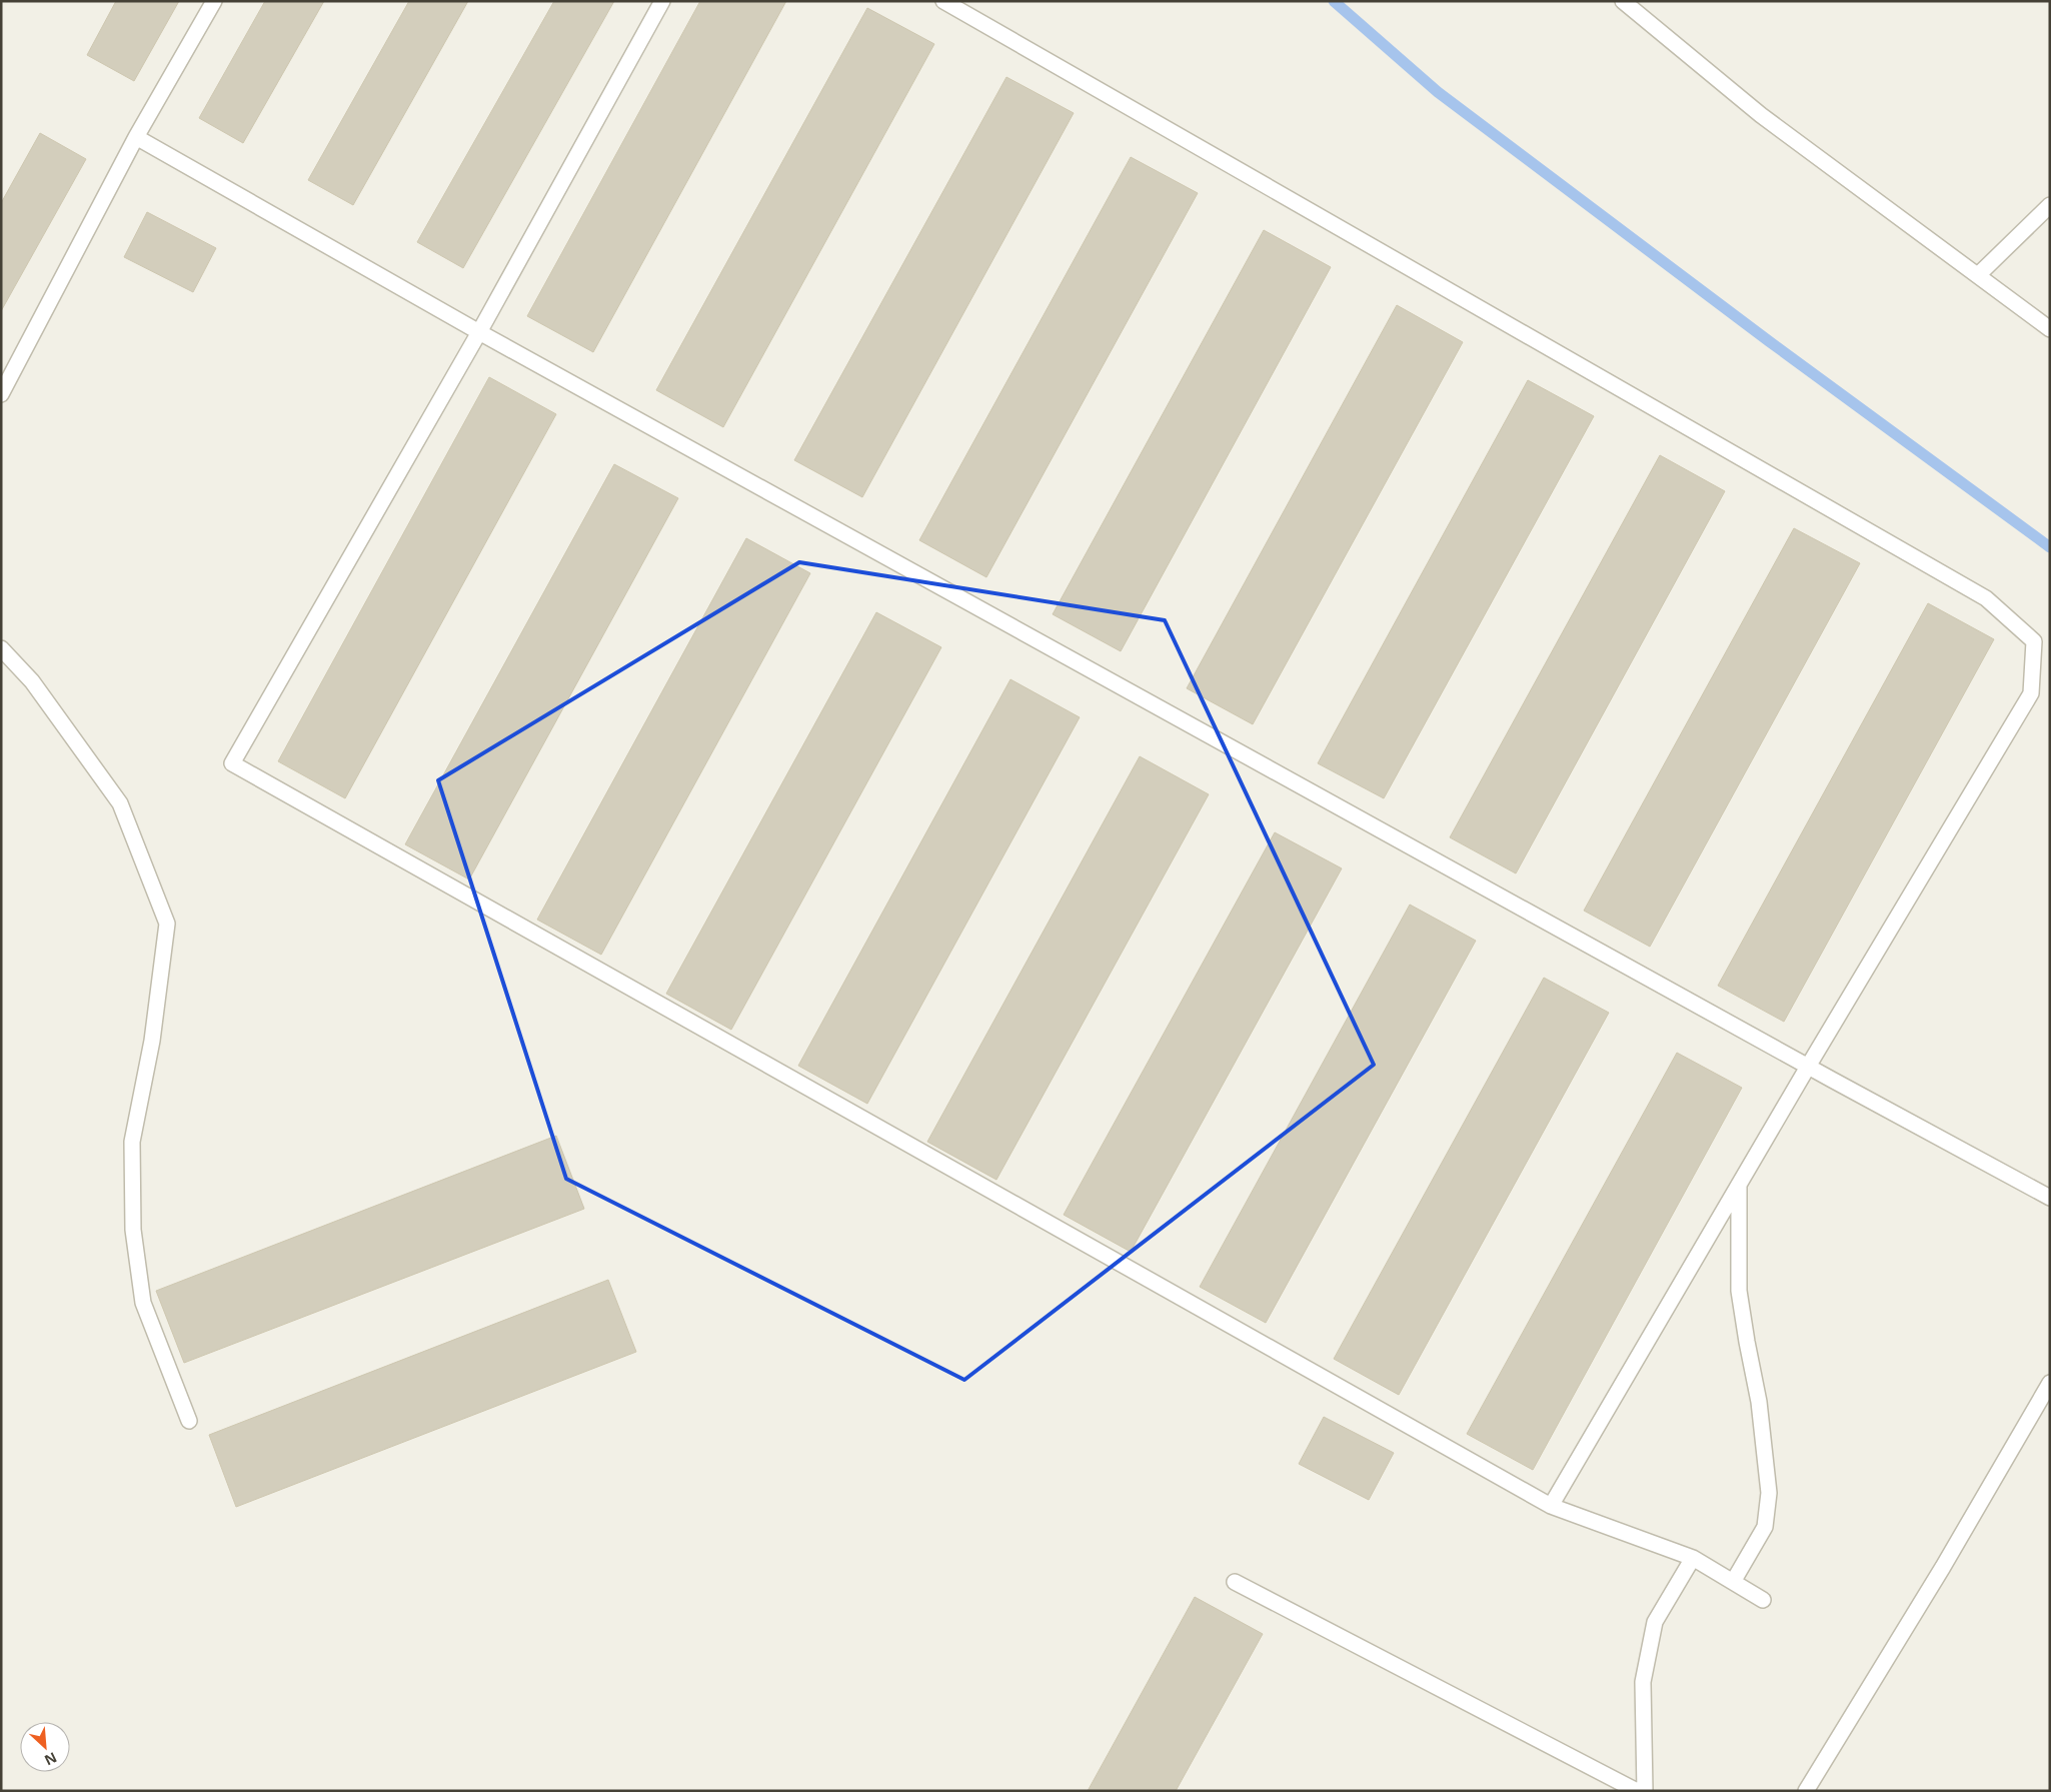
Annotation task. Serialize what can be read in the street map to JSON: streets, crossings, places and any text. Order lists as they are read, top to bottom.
{
  "north": "bottom right"
}
